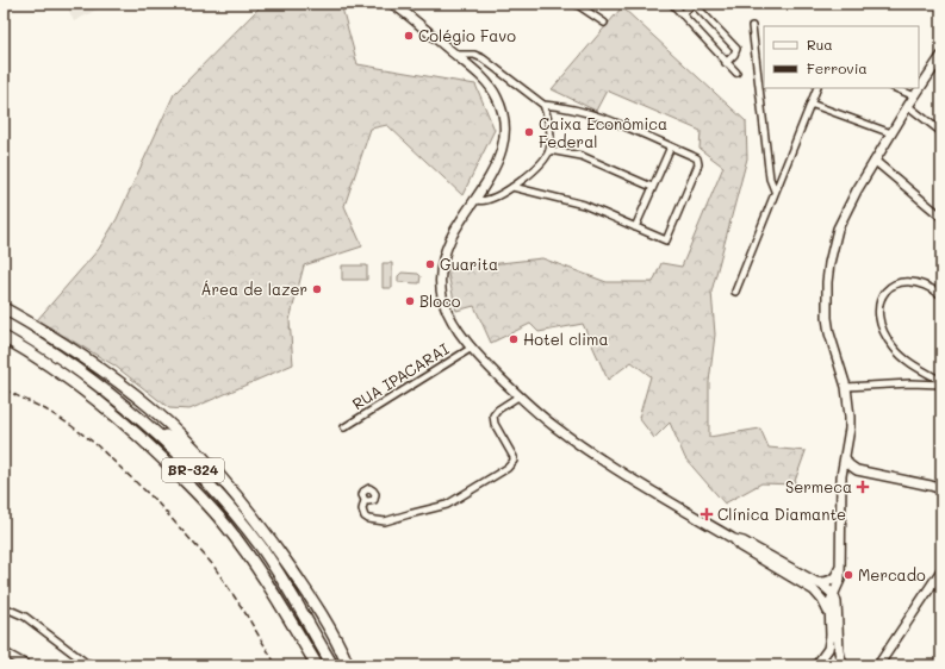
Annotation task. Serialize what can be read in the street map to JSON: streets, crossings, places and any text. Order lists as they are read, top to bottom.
{
  "streets": {
    "highway": ["BR-324"],
    "street": ["RUA IPACARAI"]
  },
  "places": {
    "other": [
      "Colégio Favo",
      "Caixa Econômica Federal",
      "Guarita",
      "Área de lazer",
      "Bloco",
      "Hotel clima",
      "Mercado"
    ],
    "health": ["Sermeca", "Clínica Diamante"]
  },
  "legend": ["Rua", "Ferrovia"]
}
